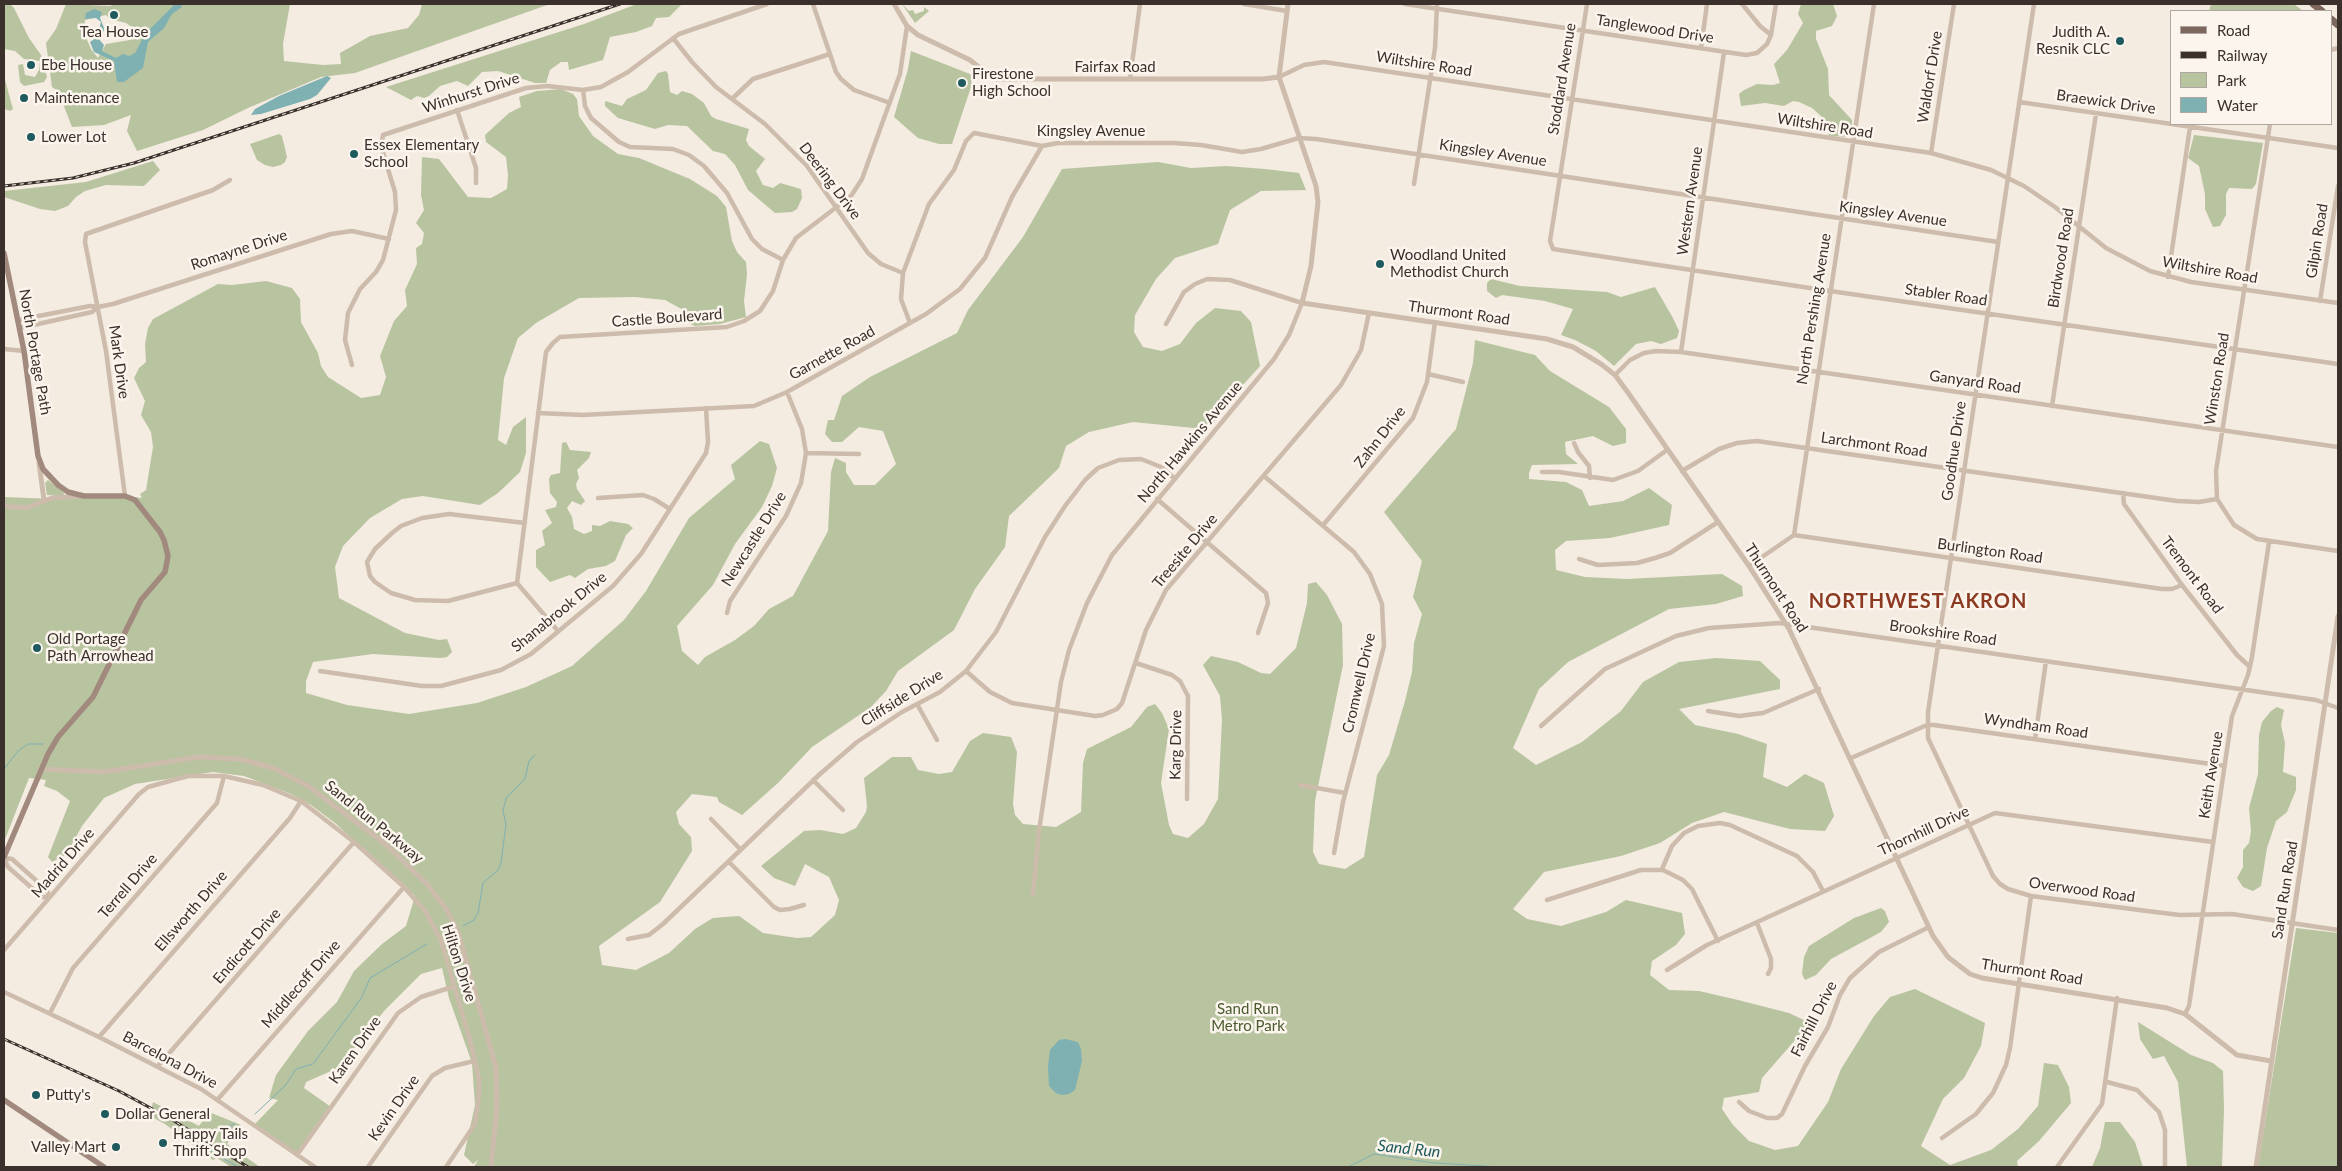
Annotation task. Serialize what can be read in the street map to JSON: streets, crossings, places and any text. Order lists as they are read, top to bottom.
{
  "streets": {
    "main road": ["North Portage Path"],
    "street": [
      "Tanglewood Drive",
      "Wiltshire Road",
      "Fairfax Road",
      "Waldorf Drive",
      "Stoddard Avenue",
      "Winhurst Drive",
      "Braewick Drive",
      "Kingsley Avenue",
      "Deering Drive",
      "Western Avenue",
      "Gilpin Road",
      "Romayne Drive",
      "Birdwood Road",
      "Stabler Road",
      "North Pershing Avenue",
      "Thurmont Road",
      "Castle Boulevard",
      "Garnette Road",
      "Mark Drive",
      "Winston Road",
      "Ganyard Road",
      "Zahn Drive",
      "North Hawkins Avenue",
      "Larchmont Road",
      "Goodhue Drive",
      "Newcastle Drive",
      "Treesite Drive",
      "Burlington Road",
      "Tremont Road",
      "Shanabrook Drive",
      "Brookshire Road",
      "Cromwell Drive",
      "Cliffside Drive",
      "Wyndham Road",
      "Karg Drive",
      "Keith Avenue",
      "Sand Run Parkway",
      "Thornhill Drive",
      "Madrid Drive",
      "Terrell Drive",
      "Overwood Road",
      "Sand Run Road",
      "Ellsworth Drive",
      "Endicott Drive",
      "Hilton Drive",
      "Middlecoff Drive",
      "Fairhill Drive",
      "Karen Drive",
      "Barcelona Drive",
      "Kevin Drive"
    ]
  },
  "crossings": [
    ["Tanglewood Drive", "Stoddard Avenue"],
    ["Tanglewood Drive", "Western Avenue"],
    ["Wiltshire Road", "Fairfax Road"],
    ["Wiltshire Road", "Waldorf Drive"],
    ["Wiltshire Road", "Stoddard Avenue"],
    ["Wiltshire Road", "Western Avenue"],
    ["Wiltshire Road", "Gilpin Road"],
    ["Wiltshire Road", "Birdwood Road"],
    ["Wiltshire Road", "North Pershing Avenue"],
    ["Wiltshire Road", "Winston Road"],
    ["Wiltshire Road", "North Hawkins Avenue"],
    ["Wiltshire Road", "Goodhue Drive"],
    ["Fairfax Road", "Castle Boulevard"],
    ["Fairfax Road", "North Hawkins Avenue"],
    ["Stoddard Avenue", "Kingsley Avenue"],
    ["Stoddard Avenue", "Stabler Road"],
    ["Winhurst Drive", "Deering Drive"],
    ["Winhurst Drive", "Romayne Drive"],
    ["Braewick Drive", "Birdwood Road"],
    ["Braewick Drive", "Winston Road"],
    ["Braewick Drive", "Goodhue Drive"],
    ["Kingsley Avenue", "Deering Drive"],
    ["Kingsley Avenue", "Western Avenue"],
    ["Kingsley Avenue", "North Pershing Avenue"],
    ["Kingsley Avenue", "Garnette Road"],
    ["Kingsley Avenue", "North Hawkins Avenue"],
    ["Kingsley Avenue", "Goodhue Drive"],
    ["Deering Drive", "Castle Boulevard"],
    ["Western Avenue", "Stabler Road"],
    ["Western Avenue", "Ganyard Road"],
    ["Romayne Drive", "North Portage Path"],
    ["Romayne Drive", "Mark Drive"],
    ["Birdwood Road", "Stabler Road"],
    ["Birdwood Road", "Ganyard Road"],
    ["Stabler Road", "North Pershing Avenue"],
    ["Stabler Road", "Winston Road"],
    ["Stabler Road", "Goodhue Drive"],
    ["North Pershing Avenue", "Ganyard Road"],
    ["North Pershing Avenue", "Larchmont Road"],
    ["North Pershing Avenue", "Burlington Road"],
    ["Thurmont Road", "Ganyard Road"],
    ["Thurmont Road", "Zahn Drive"],
    ["Thurmont Road", "North Hawkins Avenue"],
    ["Thurmont Road", "Larchmont Road"],
    ["Thurmont Road", "Treesite Drive"],
    ["Thurmont Road", "Brookshire Road"],
    ["Thurmont Road", "Keith Avenue"],
    ["Thurmont Road", "Thornhill Drive"],
    ["Thurmont Road", "Sand Run Road"],
    ["Thurmont Road", "Fairhill Drive"],
    ["Castle Boulevard", "Garnette Road"],
    ["North Portage Path", "Mark Drive"],
    ["Garnette Road", "Newcastle Drive"],
    ["Garnette Road", "Shanabrook Drive"],
    ["Winston Road", "Ganyard Road"],
    ["Winston Road", "Larchmont Road"],
    ["Ganyard Road", "Goodhue Drive"],
    ["Zahn Drive", "Cromwell Drive"],
    ["North Hawkins Avenue", "Treesite Drive"],
    ["North Hawkins Avenue", "Cliffside Drive"],
    ["Larchmont Road", "Goodhue Drive"],
    ["Larchmont Road", "Tremont Road"],
    ["Goodhue Drive", "Burlington Road"],
    ["Goodhue Drive", "Brookshire Road"],
    ["Goodhue Drive", "Wyndham Road"],
    ["Goodhue Drive", "Overwood Road"],
    ["Treesite Drive", "Cromwell Drive"],
    ["Treesite Drive", "Cliffside Drive"],
    ["Treesite Drive", "Karg Drive"],
    ["Burlington Road", "Tremont Road"],
    ["Tremont Road", "Keith Avenue"],
    ["Brookshire Road", "Keith Avenue"],
    ["Brookshire Road", "Sand Run Road"],
    ["Wyndham Road", "Keith Avenue"],
    ["Wyndham Road", "Overwood Road"],
    ["Keith Avenue", "Thornhill Drive"],
    ["Keith Avenue", "Overwood Road"],
    ["Thornhill Drive", "Overwood Road"],
    ["Madrid Drive", "Hilton Drive"],
    ["Terrell Drive", "Hilton Drive"],
    ["Terrell Drive", "Barcelona Drive"],
    ["Overwood Road", "Sand Run Road"],
    ["Ellsworth Drive", "Hilton Drive"],
    ["Ellsworth Drive", "Barcelona Drive"],
    ["Endicott Drive", "Hilton Drive"],
    ["Endicott Drive", "Barcelona Drive"],
    ["Hilton Drive", "Middlecoff Drive"],
    ["Hilton Drive", "Karen Drive"],
    ["Hilton Drive", "Kevin Drive"],
    ["Middlecoff Drive", "Barcelona Drive"],
    ["Karen Drive", "Barcelona Drive"]
  ],
  "districts": ["NORTHWEST AKRON"],
  "water": ["Sand Run"],
  "parks": ["Sand Run Metro Park"],
  "places": [
    "Tea House",
    "Judith A. Resnik CLC",
    "Ebe House",
    "Firestone High School",
    "Maintenance",
    "Lower Lot",
    "Essex Elementary School",
    "Woodland United Methodist Church",
    "Old Portage Path Arrowhead",
    "Putty's",
    "Dollar General",
    "Happy Tails Thrift Shop",
    "Valley Mart"
  ],
  "legend": [
    "Road",
    "Railway",
    "Park",
    "Water"
  ]
}
